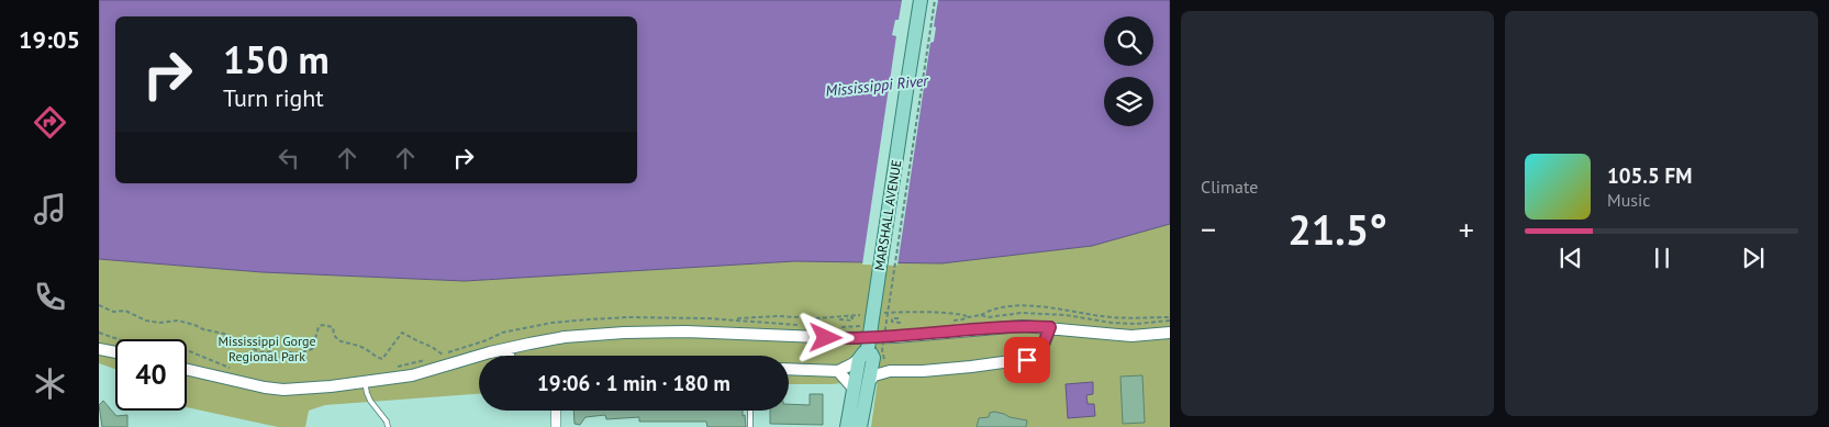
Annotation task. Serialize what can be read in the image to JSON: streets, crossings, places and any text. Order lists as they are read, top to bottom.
{
  "streets": {
    "main road": ["MARSHALL AVENUE"]
  },
  "water": ["Mississippi River"],
  "parks": ["Mississippi Gorge Regional Park"],
  "page": {
    "tabs": "19:05",
    "tile": "Climate",
    "turn": ["150 m", "Turn right"],
    "song": ["105.5 FM", "Music"],
    "heat": ["−", "21.5°", "+"],
    "limit": "40",
    "trip": "19:06 · 1 min · 180 m"
  }
}
